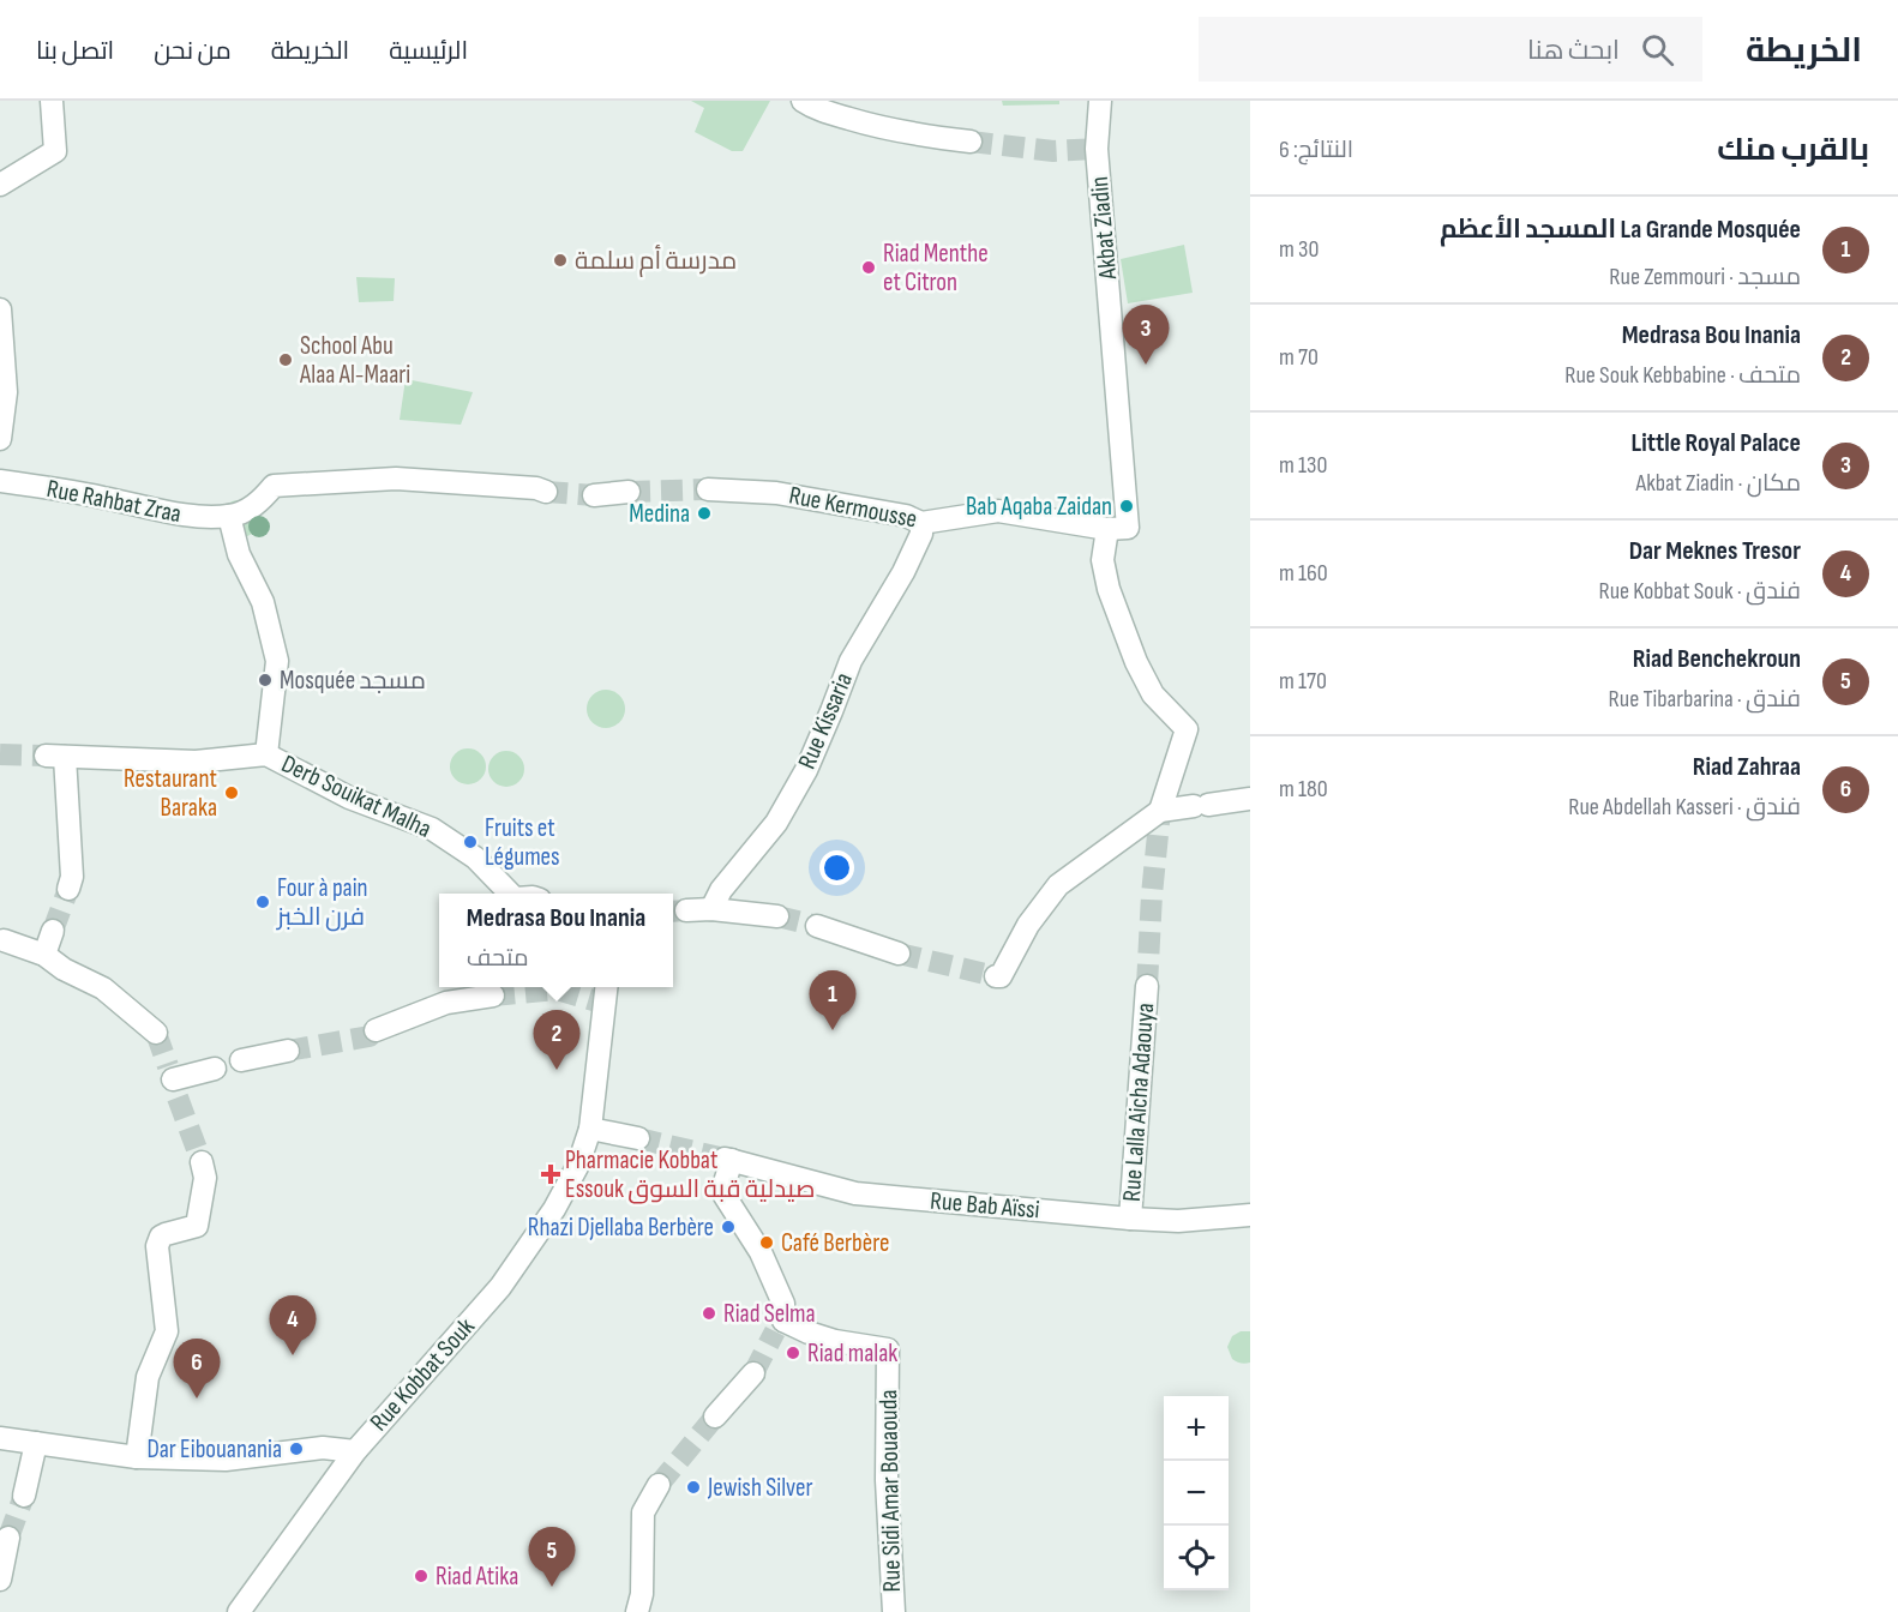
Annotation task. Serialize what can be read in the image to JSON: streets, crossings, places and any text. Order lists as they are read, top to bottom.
{
  "streets": {
    "street": [
      "Akbat Ziadin",
      "Rue Rahbat Zraa",
      "Rue Kermousse",
      "Rue Kissaria",
      "Derb Souikat Malha",
      "Rue Lalla Aicha Adaouya",
      "Rue Bab Aïssi",
      "Rue Kobbat Souk",
      "Rue Sidi Amar Bouaouda"
    ]
  },
  "crossings": [
    ["Akbat Ziadin", "Rue Kermousse"],
    ["Rue Kermousse", "Rue Kissaria"],
    ["Rue Lalla Aicha Adaouya", "Rue Bab Aïssi"],
    ["Rue Bab Aïssi", "Rue Sidi Amar Bouaouda"]
  ],
  "places": {
    "other": [
      "مدرسة أم سلمة",
      "Riad Menthe et Citron",
      "School Abu Alaa Al-Maari",
      "Bab Aqaba Zaidan",
      "Medina",
      "Mosquée مسجد",
      "Restaurant Baraka",
      "Fruits et Légumes",
      "Four à pain فرن الخبز",
      "Rhazi Djellaba Berbère",
      "Café Berbère",
      "Riad Selma",
      "Riad malak",
      "Dar Eibouanania",
      "Jewish Silver",
      "Riad Atika"
    ],
    "health": ["Pharmacie Kobbat Essouk صيدلية قبة السوق"]
  },
  "page": {
    "header": "الخريطة",
    "search": "ابحث هنا",
    "nav": [
      "الرئيسية",
      "الخريطة",
      "من نحن",
      "اتصل بنا"
    ],
    "heading": ["بالقرب منك", "النتائج: 6"],
    "list": [
      {
        "mark": "1",
        "name": "La Grande Mosquée المسجد الأعظم",
        "note": "مسجد · Rue Zemmouri",
        "value": "30 m"
      },
      {
        "mark": "2",
        "name": "Medrasa Bou Inania",
        "note": "متحف · Rue Souk Kebbabine",
        "value": "70 m"
      },
      {
        "mark": "3",
        "name": "Little Royal Palace",
        "note": "مكان · Akbat Ziadin",
        "value": "130 m"
      },
      {
        "mark": "4",
        "name": "Dar Meknes Tresor",
        "note": "فندق · Rue Kobbat Souk",
        "value": "160 m"
      },
      {
        "mark": "5",
        "name": "Riad Benchekroun",
        "note": "فندق · Rue Tibarbarina",
        "value": "170 m"
      },
      {
        "mark": "6",
        "name": "Riad Zahraa",
        "note": "فندق · Rue Abdellah Kasseri",
        "value": "180 m"
      }
    ],
    "pins": [
      "3",
      "1",
      "2",
      "4",
      "6",
      "5"
    ],
    "popup": ["Medrasa Bou Inania", "متحف"],
    "map_buttons": ["+", "−"]
  }
}
